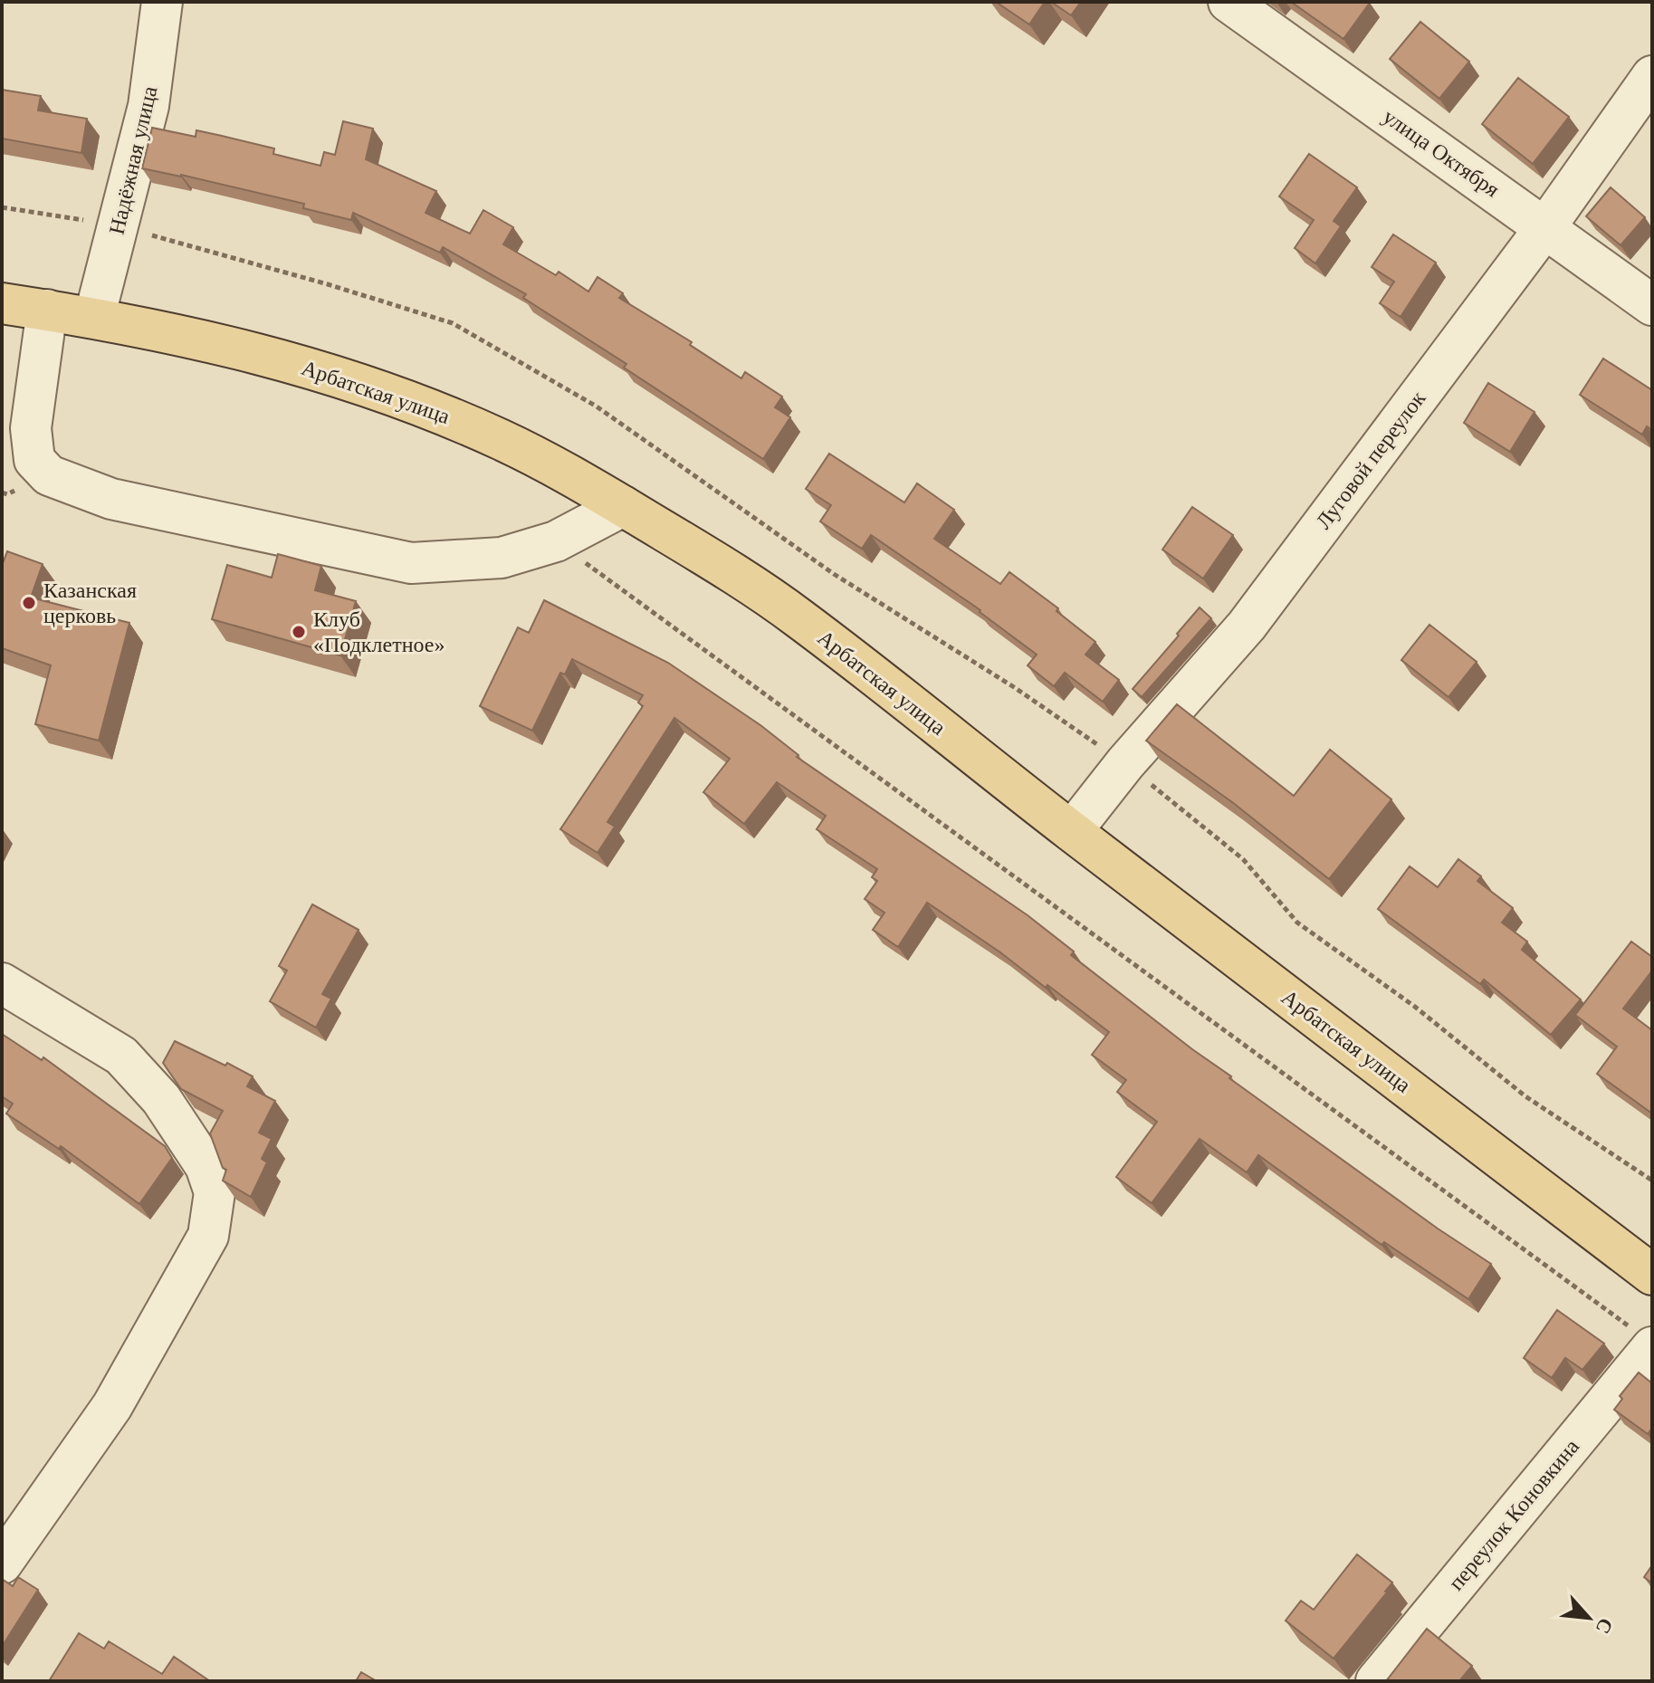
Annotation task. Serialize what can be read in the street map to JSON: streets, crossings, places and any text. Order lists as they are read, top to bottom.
{
  "streets": {
    "main road": ["Арбатская улица"],
    "street": [
      "улица Октября",
      "Надёжная улица",
      "Луговой переулок",
      "переулок Коновкина"
    ]
  },
  "crossings": [
    ["улица Октября", "Луговой переулок"],
    ["Надёжная улица", "Арбатская улица"],
    ["Арбатская улица", "Луговой переулок"]
  ],
  "places": ["Казанская церковь", "Клуб «Подклетное»"],
  "north": "bottom right"
}
